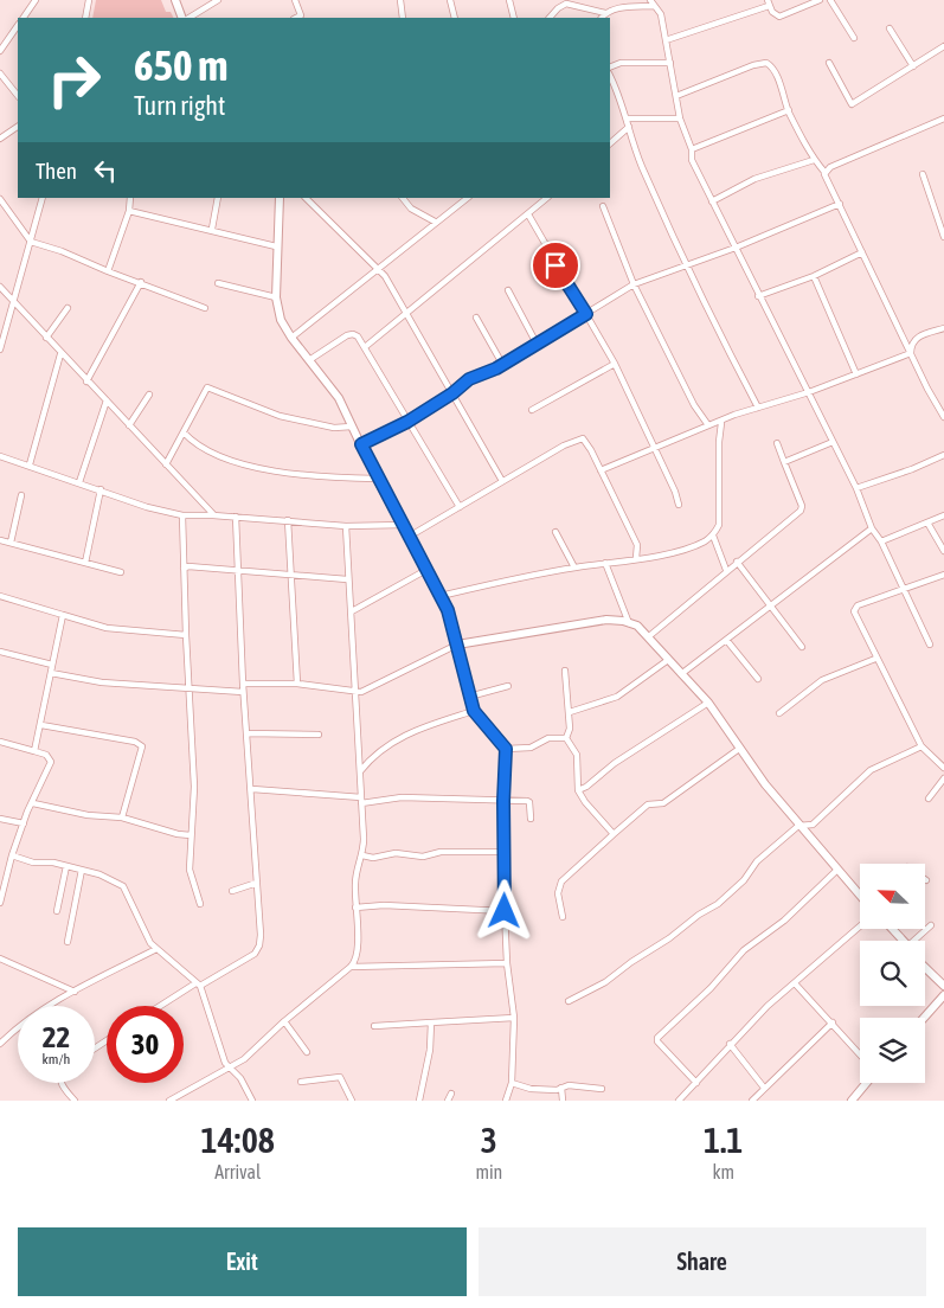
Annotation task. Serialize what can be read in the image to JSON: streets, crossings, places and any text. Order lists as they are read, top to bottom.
{
  "north": "top left",
  "page": {
    "turn": ["650 m", "Turn right"],
    "then": "Then",
    "speed": "22 km/h",
    "limit": "30",
    "eta": [
      "14:08",
      "Arrival",
      "3",
      "min",
      "1.1",
      "km"
    ],
    "buttons": ["Exit", "Share"]
  }
}
